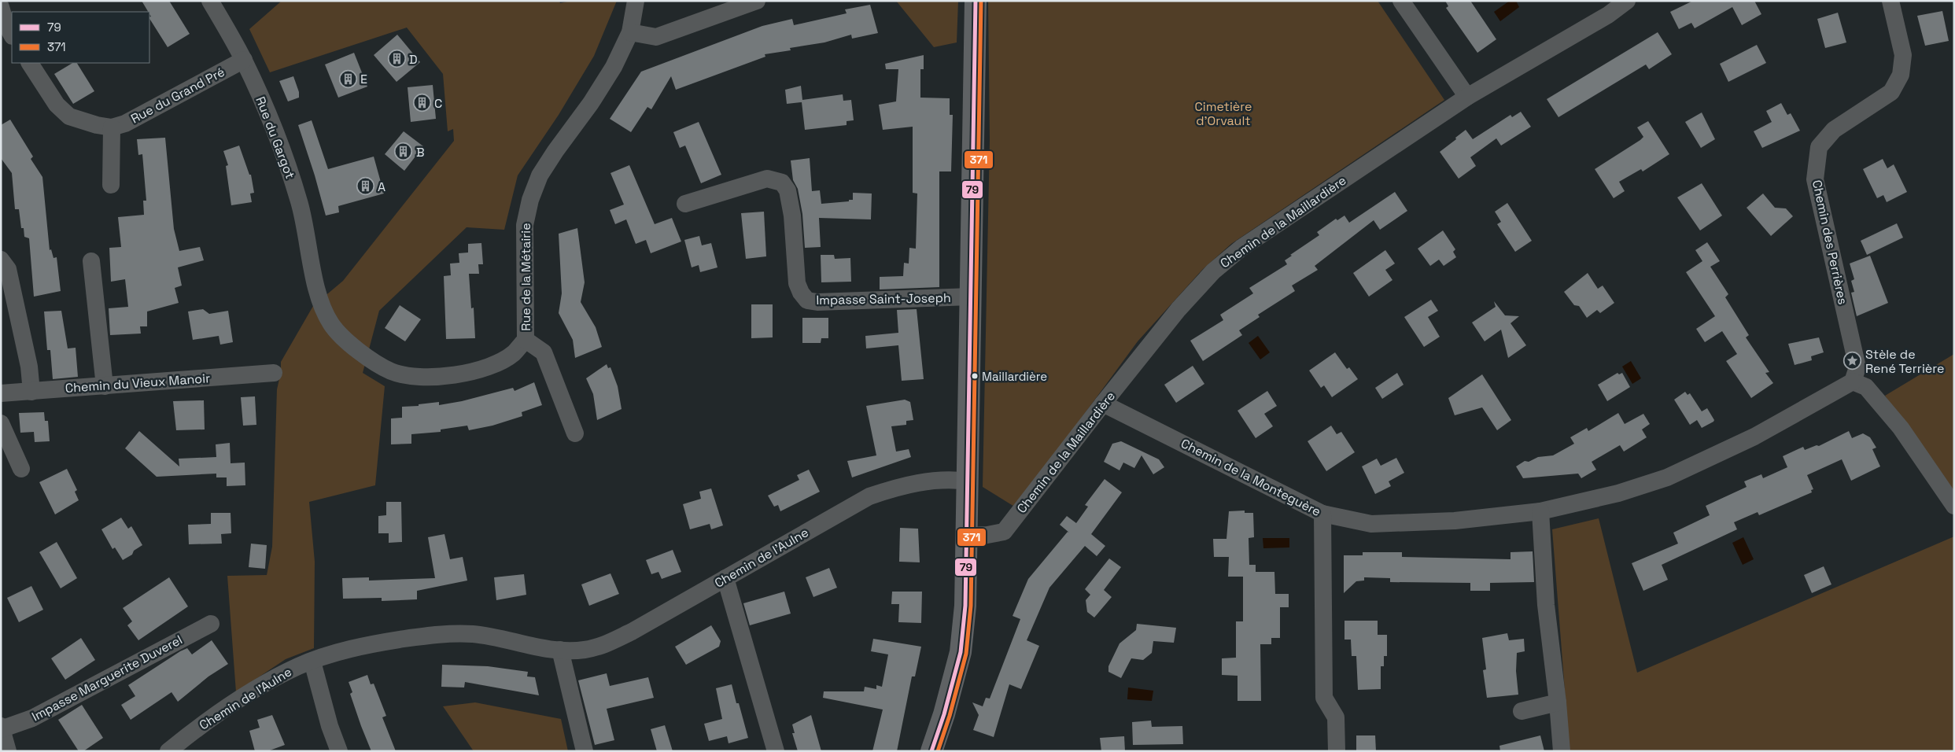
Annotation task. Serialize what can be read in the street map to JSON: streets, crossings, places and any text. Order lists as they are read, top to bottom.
{
  "streets": {
    "street": [
      "Rue du Grand Pré",
      "Rue du Gargot",
      "Chemin de la Maillardière",
      "Chemin des Perrières",
      "Rue de la Métairie",
      "Impasse Saint-Joseph",
      "Chemin du Vieux Manoir",
      "Chemin de la Monteguère",
      "Chemin de l'Aulne",
      "Impasse Marguerite Duverel"
    ]
  },
  "crossings": [
    ["Rue du Grand Pré", "Rue du Gargot"],
    ["Rue du Gargot", "Rue de la Métairie"],
    ["Chemin de la Maillardière", "Chemin de la Monteguère"],
    ["Chemin des Perrières", "Chemin de la Monteguère"]
  ],
  "parks": ["Cimetière d'Orvault"],
  "places": {
    "building": [
      "D",
      "E",
      "C",
      "B",
      "A"
    ],
    "place": ["Stèle de René Terrière"],
    "other": ["Maillardière"]
  },
  "lines": ["transit line 79", "transit line 371"],
  "legend": ["79", "371"]
}
